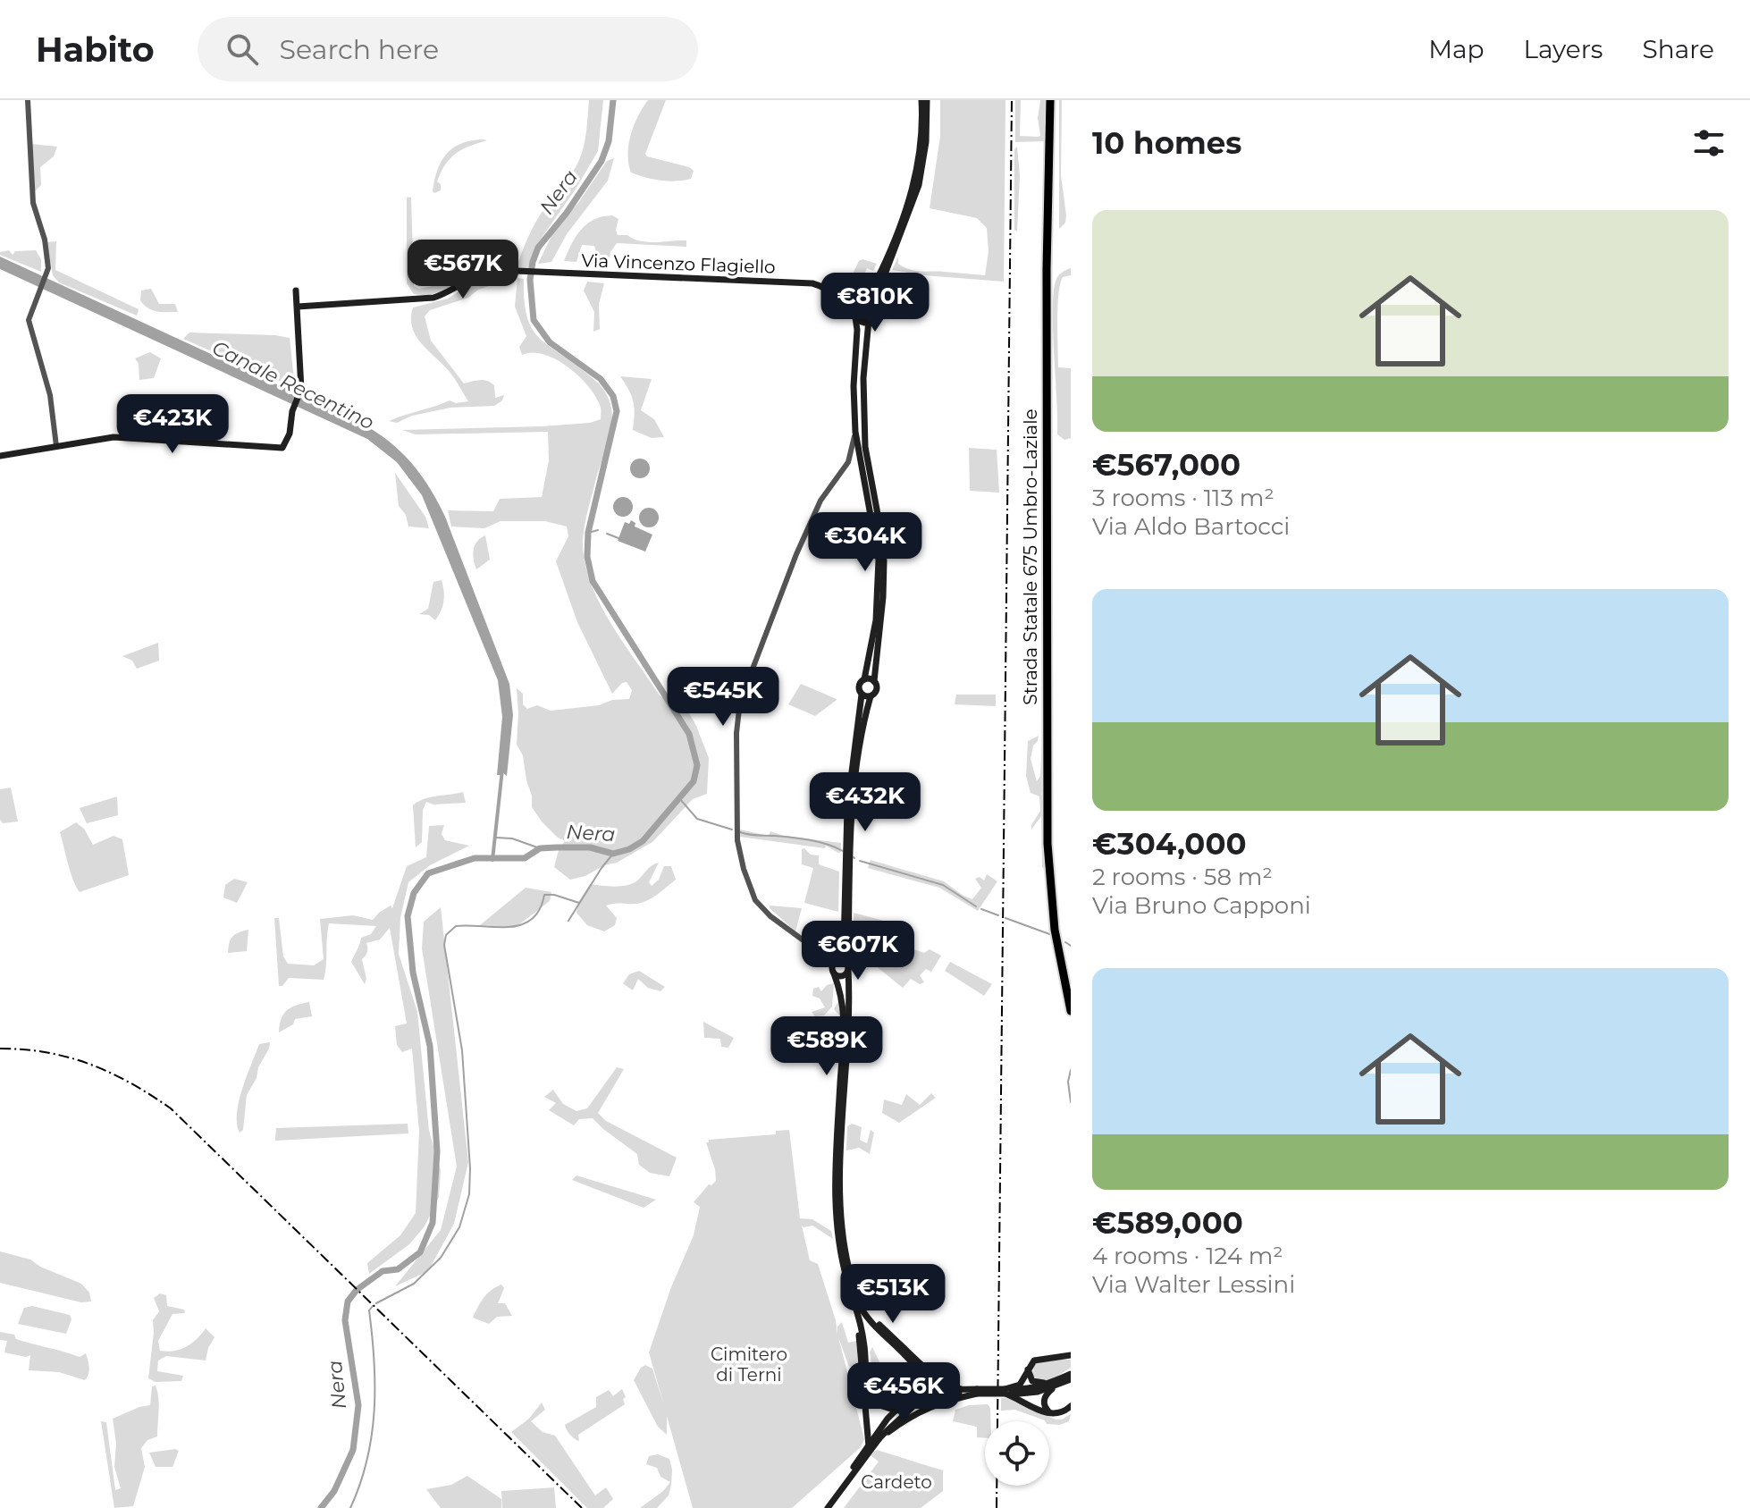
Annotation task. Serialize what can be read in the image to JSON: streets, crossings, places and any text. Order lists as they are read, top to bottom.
{
  "streets": {
    "highway": ["Strada Statale 675 Umbro-Laziale"],
    "main road": ["Via Vincenzo Flagiello"]
  },
  "water": ["Nera", "Canale Recentino"],
  "parks": ["Cimitero di Terni", "Cardeto"],
  "page": {
    "header": "Habito",
    "search": "Search here",
    "nav": ["Map", "Layers", "Share"],
    "heading": "10 homes",
    "list": [
      {
        "name": "€567,000",
        "note": "3 rooms · 113 m² · Via Aldo Bartocci"
      },
      {
        "name": "€304,000",
        "note": "2 rooms · 58 m² · Via Bruno Capponi"
      },
      {
        "name": "€589,000",
        "note": "4 rooms · 124 m² · Via Walter Lessini"
      }
    ],
    "price": [
      "€567K",
      "€810K",
      "€423K",
      "€304K",
      "€545K",
      "€432K",
      "€607K",
      "€589K",
      "€513K",
      "€456K"
    ]
  }
}
